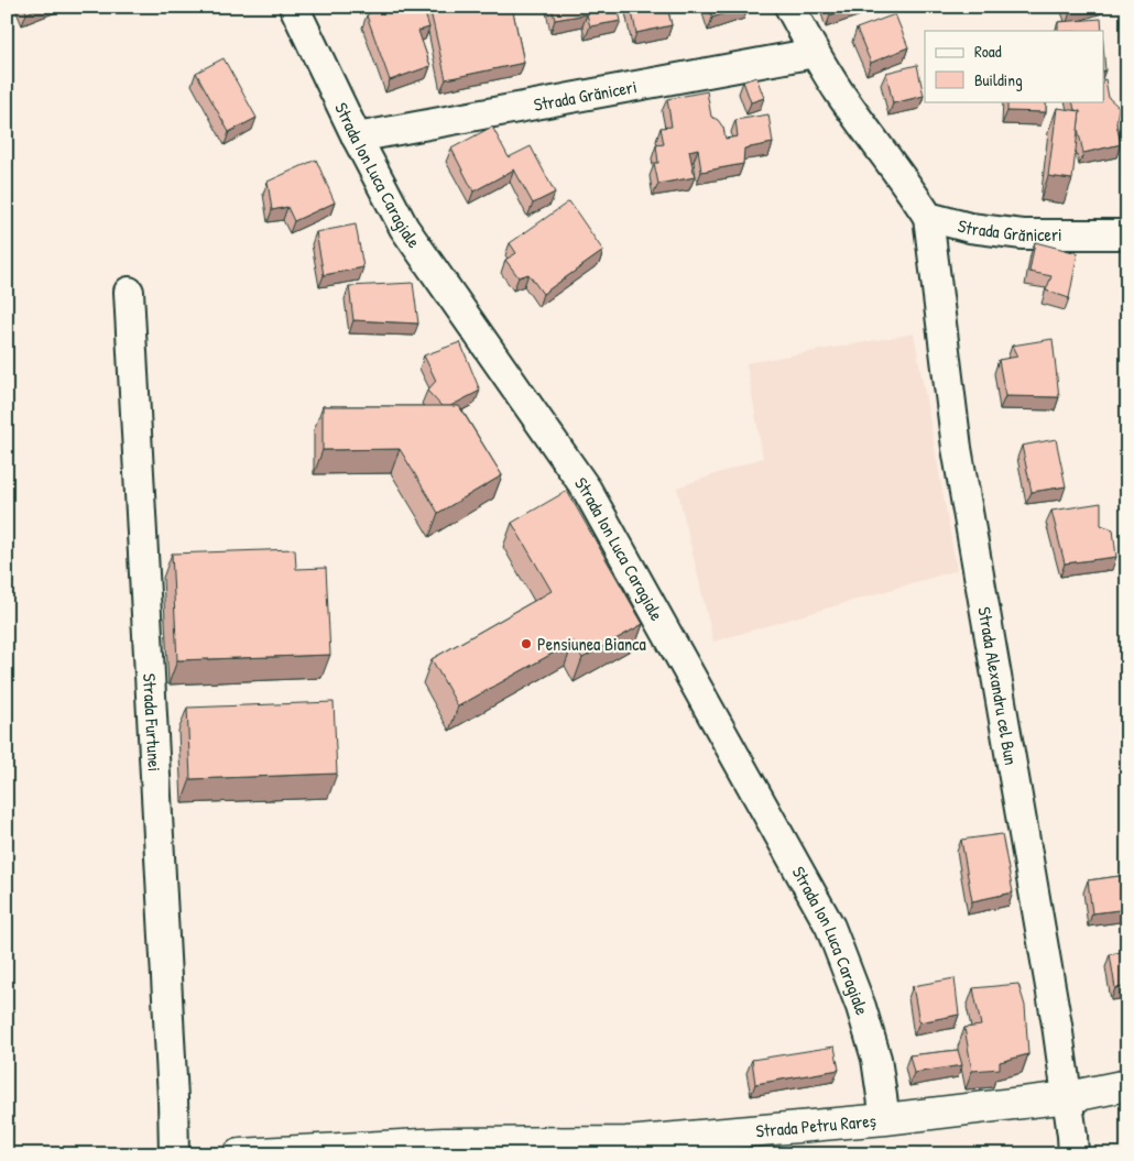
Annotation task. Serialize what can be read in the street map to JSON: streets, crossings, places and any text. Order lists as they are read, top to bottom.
{
  "streets": {
    "main road": ["Strada Petru Rareș"],
    "street": [
      "Strada Grăniceri",
      "Strada Ion Luca Caragiale",
      "Strada Alexandru cel Bun",
      "Strada Furtunei"
    ]
  },
  "crossings": [
    ["Strada Grăniceri", "Strada Ion Luca Caragiale"],
    ["Strada Grăniceri", "Strada Alexandru cel Bun"],
    ["Strada Ion Luca Caragiale", "Strada Petru Rareș"],
    ["Strada Alexandru cel Bun", "Strada Petru Rareș"]
  ],
  "places": ["Pensiunea Bianca"],
  "legend": ["Road", "Building"]
}
